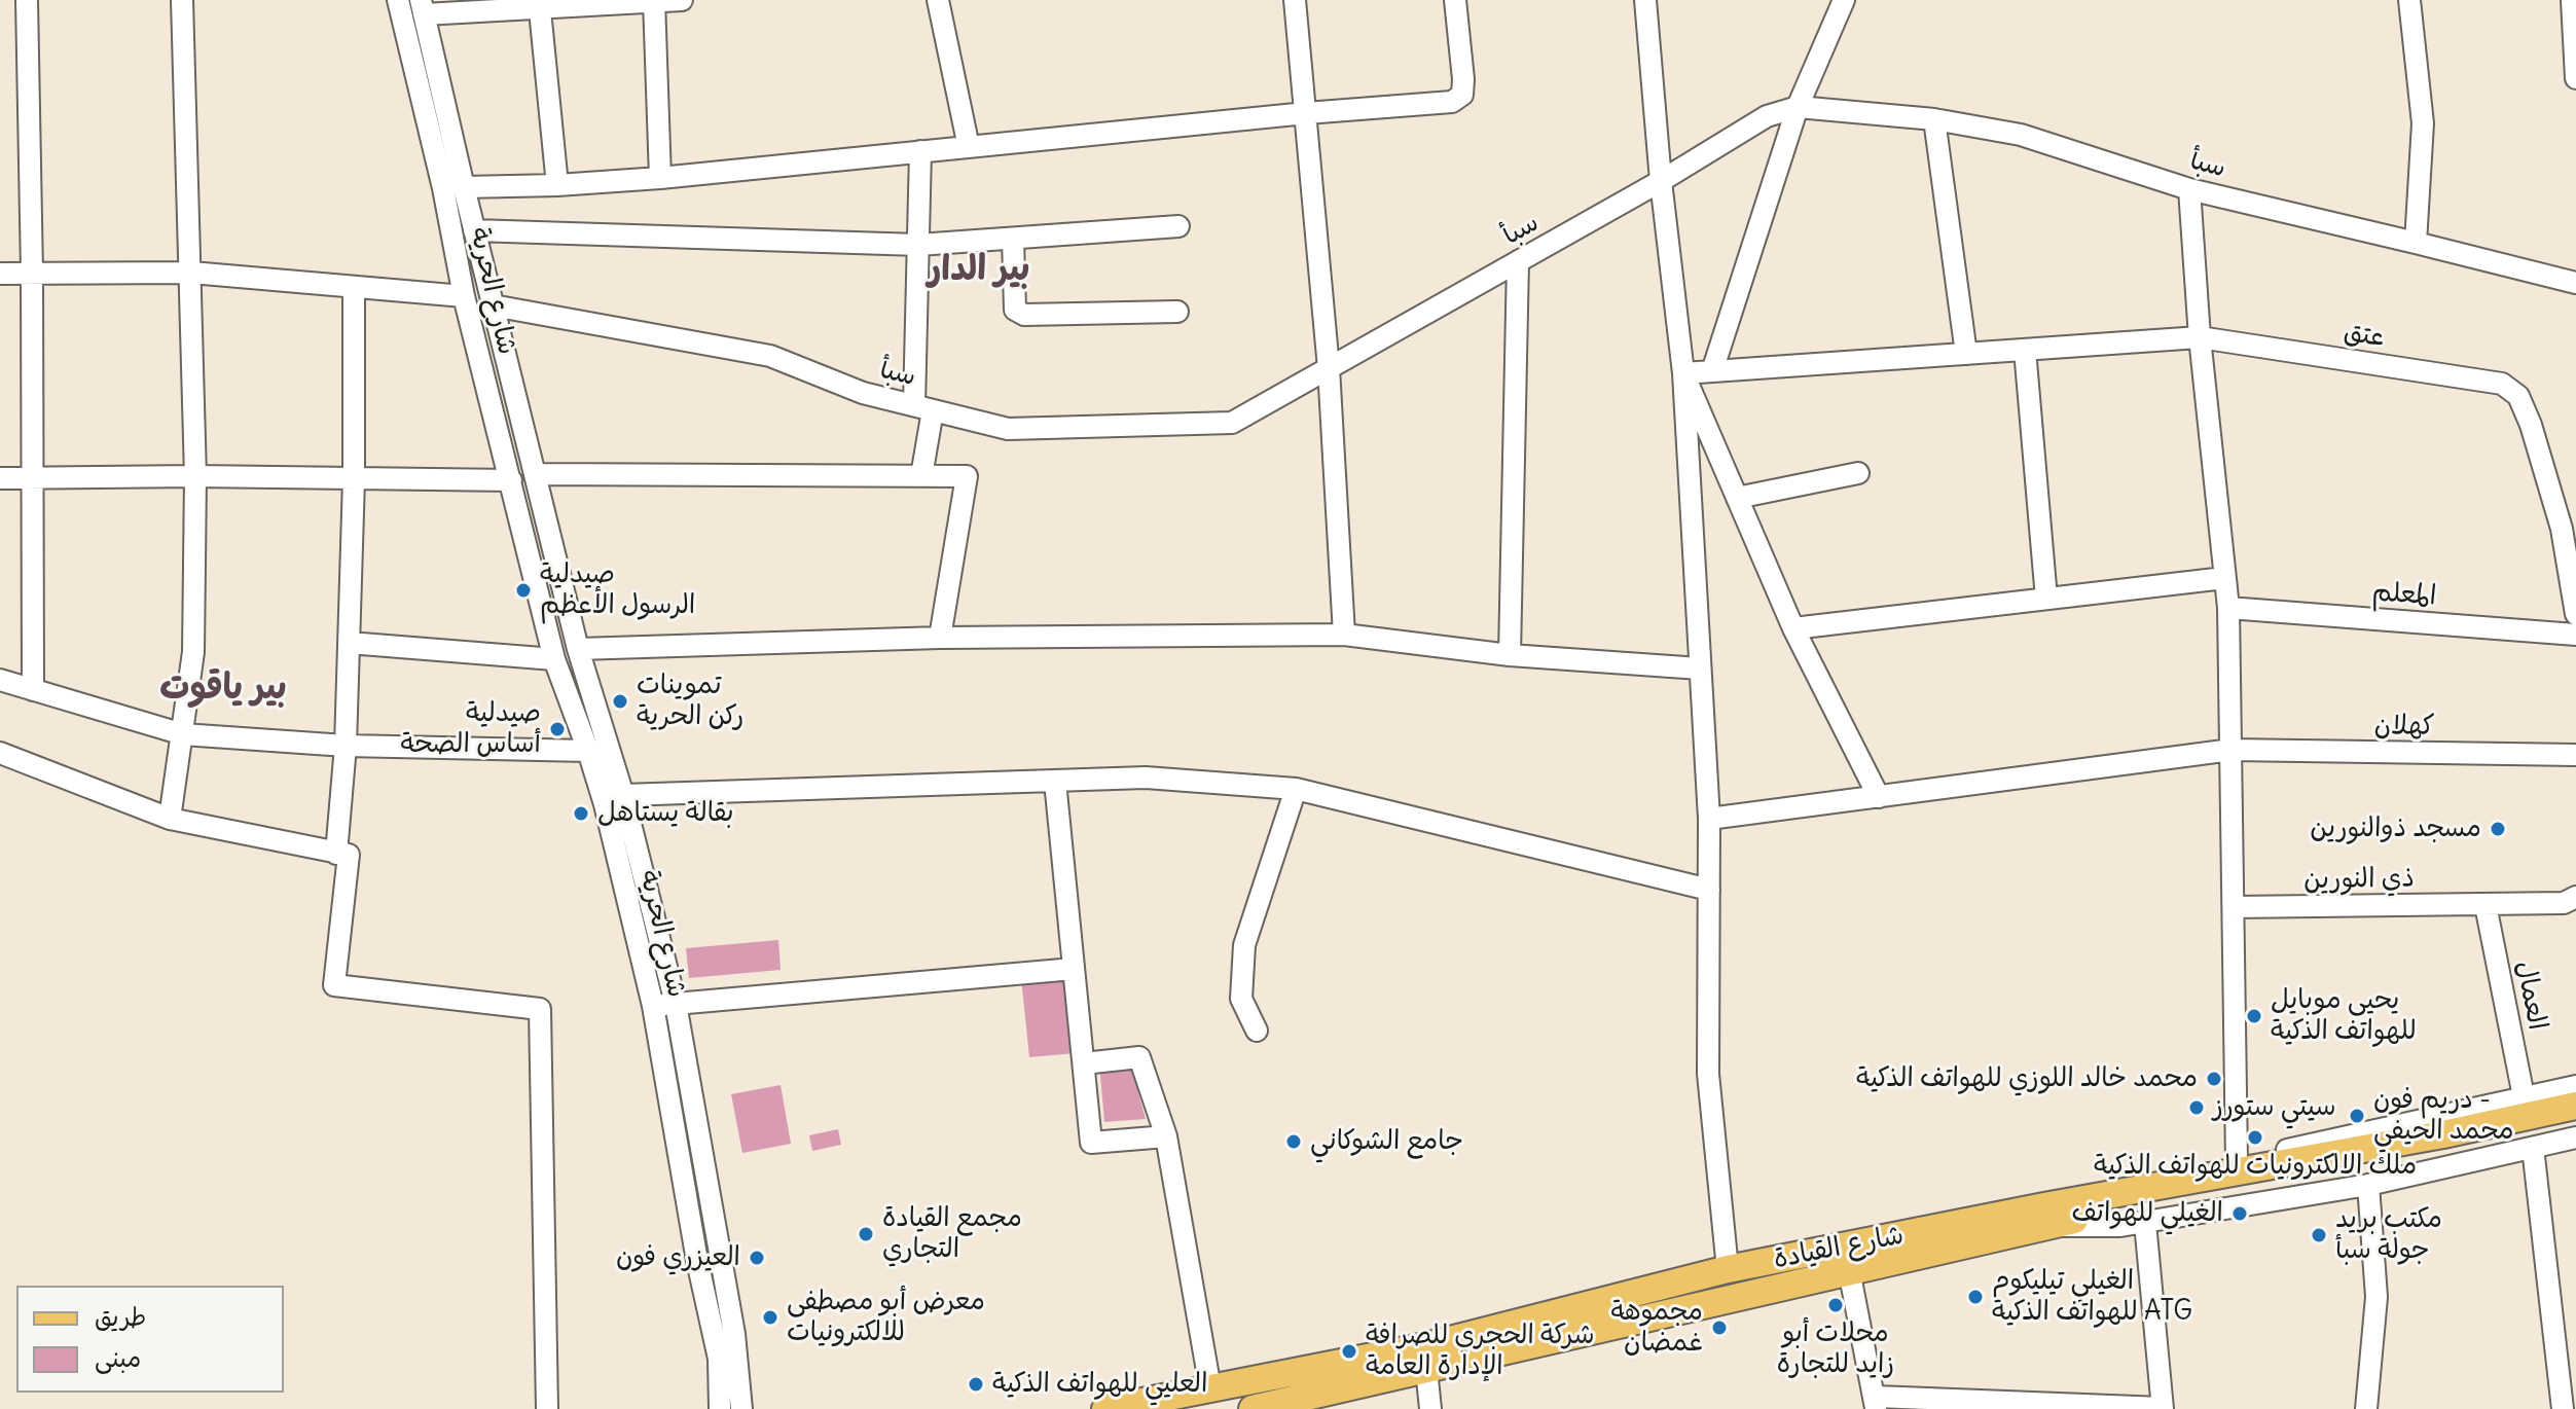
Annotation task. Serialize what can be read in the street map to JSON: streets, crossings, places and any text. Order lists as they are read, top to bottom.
{
  "streets": {
    "main road": ["شارع القيادة"],
    "street": [
      "سبأ",
      "شارع الحرية",
      "عتق",
      "المعلم",
      "كهلان",
      "ذي النورين",
      "العمال"
    ]
  },
  "crossings": [
    ["ذي النورين", "العمال"]
  ],
  "districts": ["بير الدار", "بير ياقوت"],
  "places": [
    "صيدلية الرسول الأعظم",
    "تموينات ركن الحرية",
    "صيدلية أساس الصحة",
    "بقالة يستاهل",
    "مسجد ذوالنورين",
    "يحيى موبايل للهواتف الذكية",
    "محمد خالد اللوزي للهواتف الذكية",
    "سيتي ستورز",
    "دريم فون - محمد الحيفي",
    "ملك الالكترونيات للهواتف الذكية",
    "جامع الشوكاني",
    "الغيلي للهواتف",
    "مجمع القيادة التجاري",
    "مكتب بريد جولة سبأ",
    "العيزري فون",
    "الغيلي تيليكوم للهواتف الذكية ATG",
    "محلات أبو زايد للتجارة",
    "معرض أبو مصطفى للالكترونيات",
    "مجموهة غمضان",
    "شركة الحجري للصرافة الإدارة العامة",
    "العليي للهواتف الذكية"
  ],
  "legend": ["طريق", "مبنى"]
}
